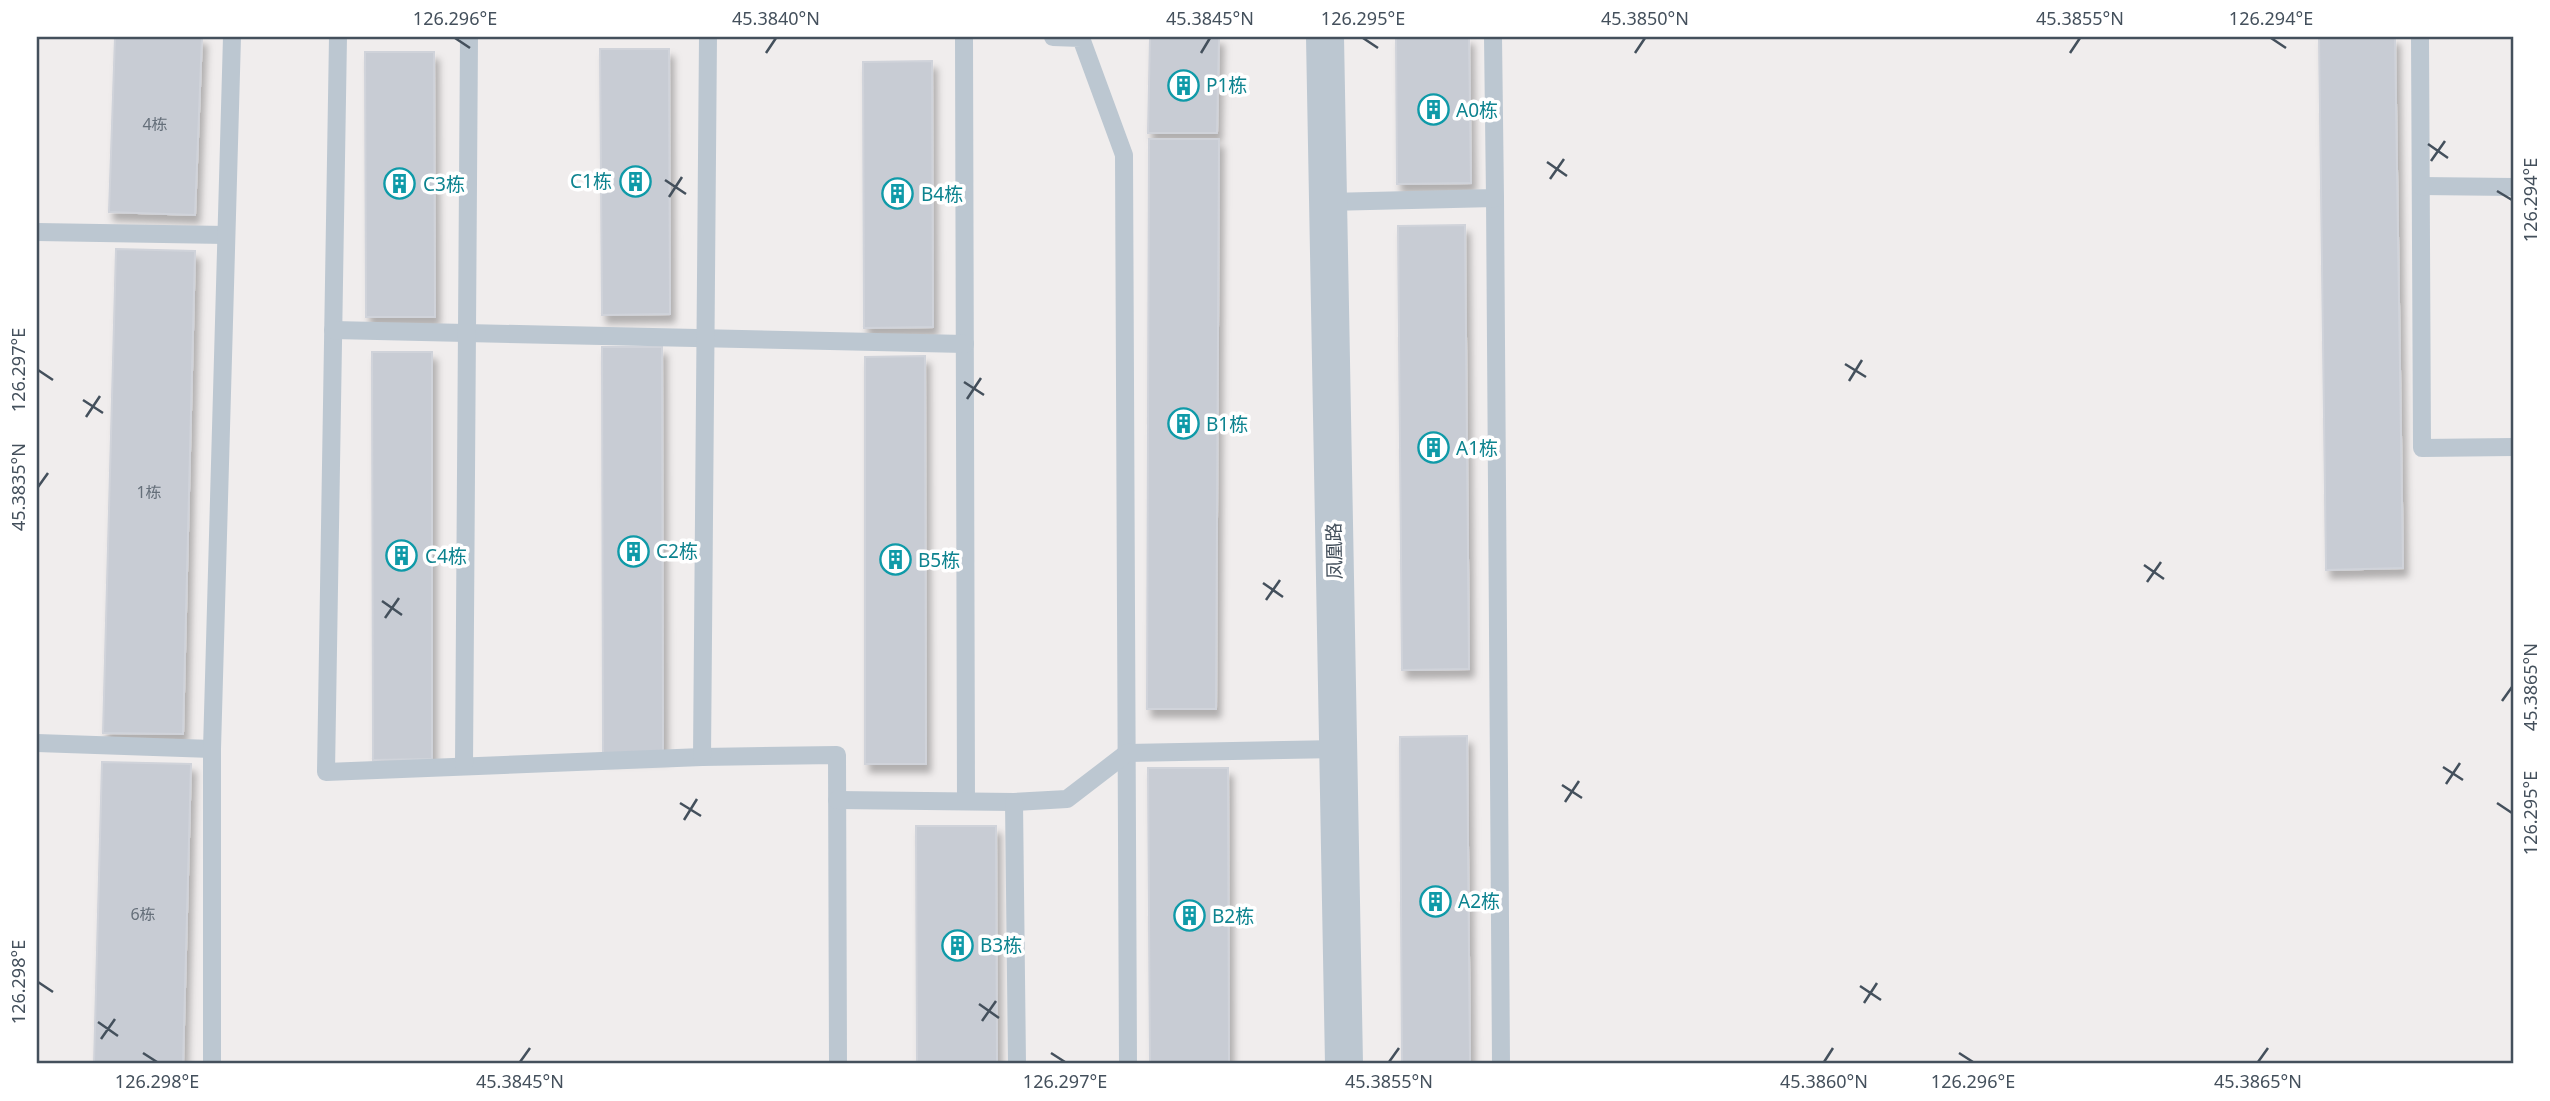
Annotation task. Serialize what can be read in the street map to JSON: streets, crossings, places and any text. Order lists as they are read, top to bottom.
{
  "streets": {
    "street": ["凤凰路"]
  },
  "places": {
    "building": [
      "P1栋",
      "A0栋",
      "C1栋",
      "C3栋",
      "B4栋",
      "B1栋",
      "A1栋",
      "C2栋",
      "C4栋",
      "B5栋",
      "A2栋",
      "B2栋",
      "B3栋"
    ]
  },
  "house_numbers": ["4栋", "1栋", "6栋"],
  "coordinates": [
    "126.296°E",
    "45.3840°N",
    "45.3845°N",
    "126.295°E",
    "45.3850°N",
    "45.3855°N",
    "126.294°E",
    "126.297°E",
    "45.3835°N",
    "45.3865°N",
    "126.298°E",
    "45.3860°N"
  ]
}
